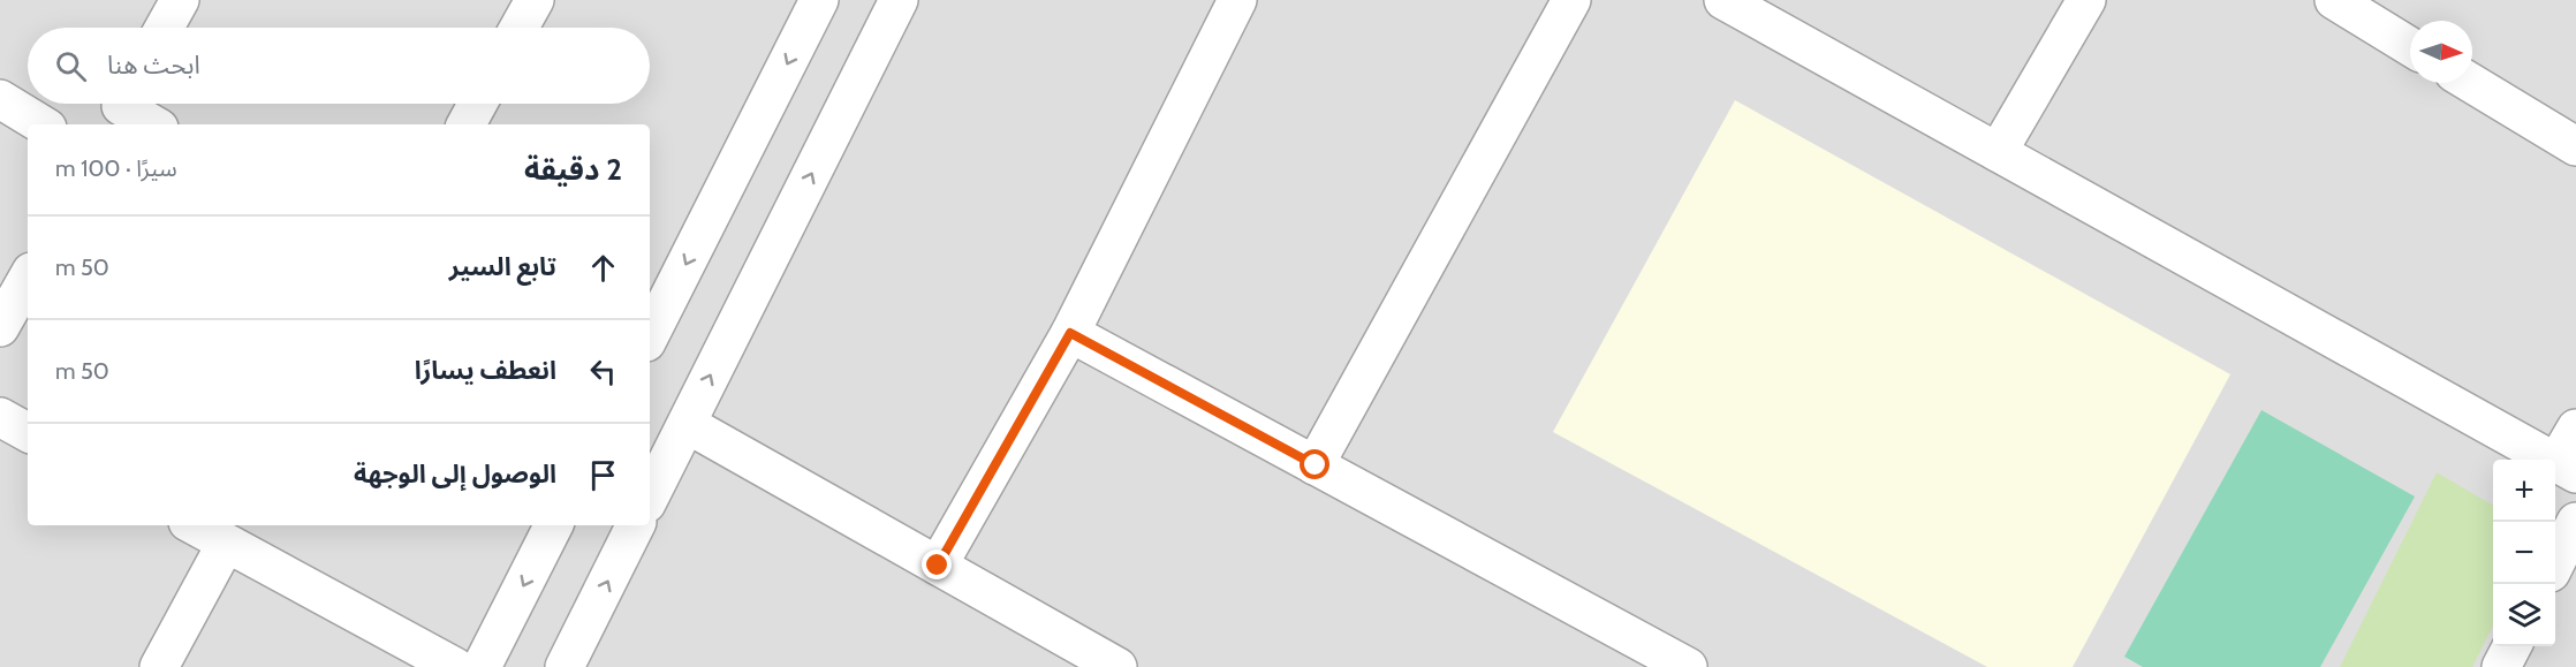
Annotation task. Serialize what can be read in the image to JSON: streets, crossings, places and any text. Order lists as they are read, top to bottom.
{
  "north": "right",
  "page": {
    "search": "ابحث هنا",
    "heading": ["2 دقيقة", "سيرًا · 100 m"],
    "list": [
      ["تابع السير", "50 m"],
      ["انعطف يسارًا", "50 m"],
      "الوصول إلى الوجهة"
    ],
    "map_buttons": ["+", "−"]
  }
}
